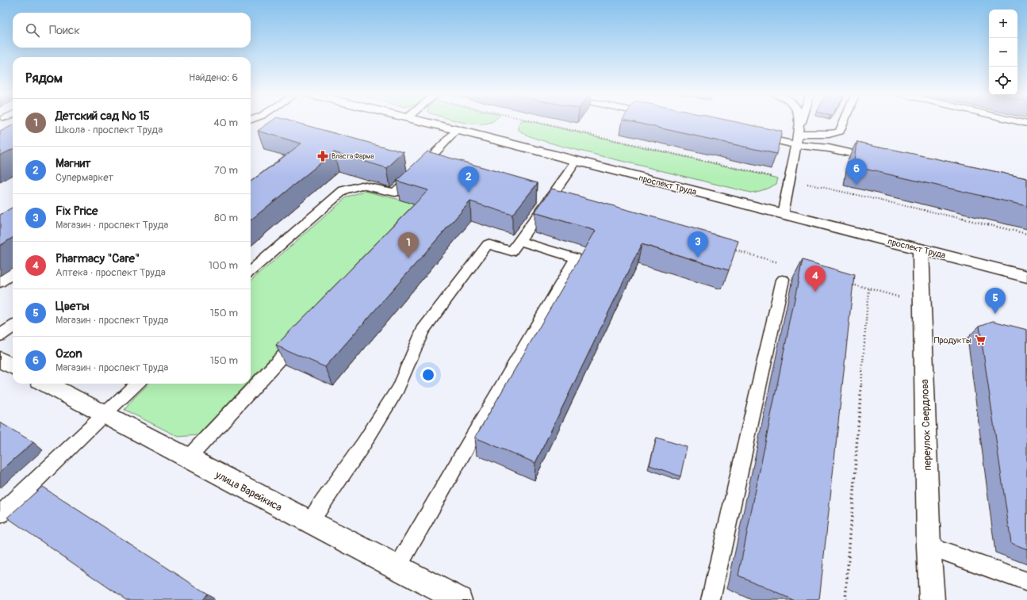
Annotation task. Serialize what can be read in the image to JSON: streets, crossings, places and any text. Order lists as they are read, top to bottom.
{
  "streets": {
    "main road": ["проспект Труда", "переулок Свердлова", "улица Варейкиса"]
  },
  "crossings": [
    ["проспект Труда", "переулок Свердлова"]
  ],
  "places": {
    "pharmacy": ["Власта Фарма"],
    "supermarket": ["Продукты"]
  },
  "page": {
    "map_buttons": ["+", "−"],
    "search": "Поиск",
    "heading": ["Рядом", "Найдено: 6"],
    "list": [
      {
        "mark": "1",
        "name": "Детский сад № 15",
        "note": "Школа · проспект Труда",
        "value": "40 m"
      },
      {
        "mark": "2",
        "name": "Магнит",
        "note": "Супермаркет",
        "value": "70 m"
      },
      {
        "mark": "3",
        "name": "Fix Price",
        "note": "Магазин · проспект Труда",
        "value": "80 m"
      },
      {
        "mark": "4",
        "name": "Pharmacy \"Care\"",
        "note": "Аптека · проспект Труда",
        "value": "100 m"
      },
      {
        "mark": "5",
        "name": "Цветы",
        "note": "Магазин · проспект Труда",
        "value": "150 m"
      },
      {
        "mark": "6",
        "name": "Ozon",
        "note": "Магазин · проспект Труда",
        "value": "150 m"
      }
    ],
    "pins": [
      "6",
      "2",
      "3",
      "1",
      "4",
      "5"
    ]
  }
}
